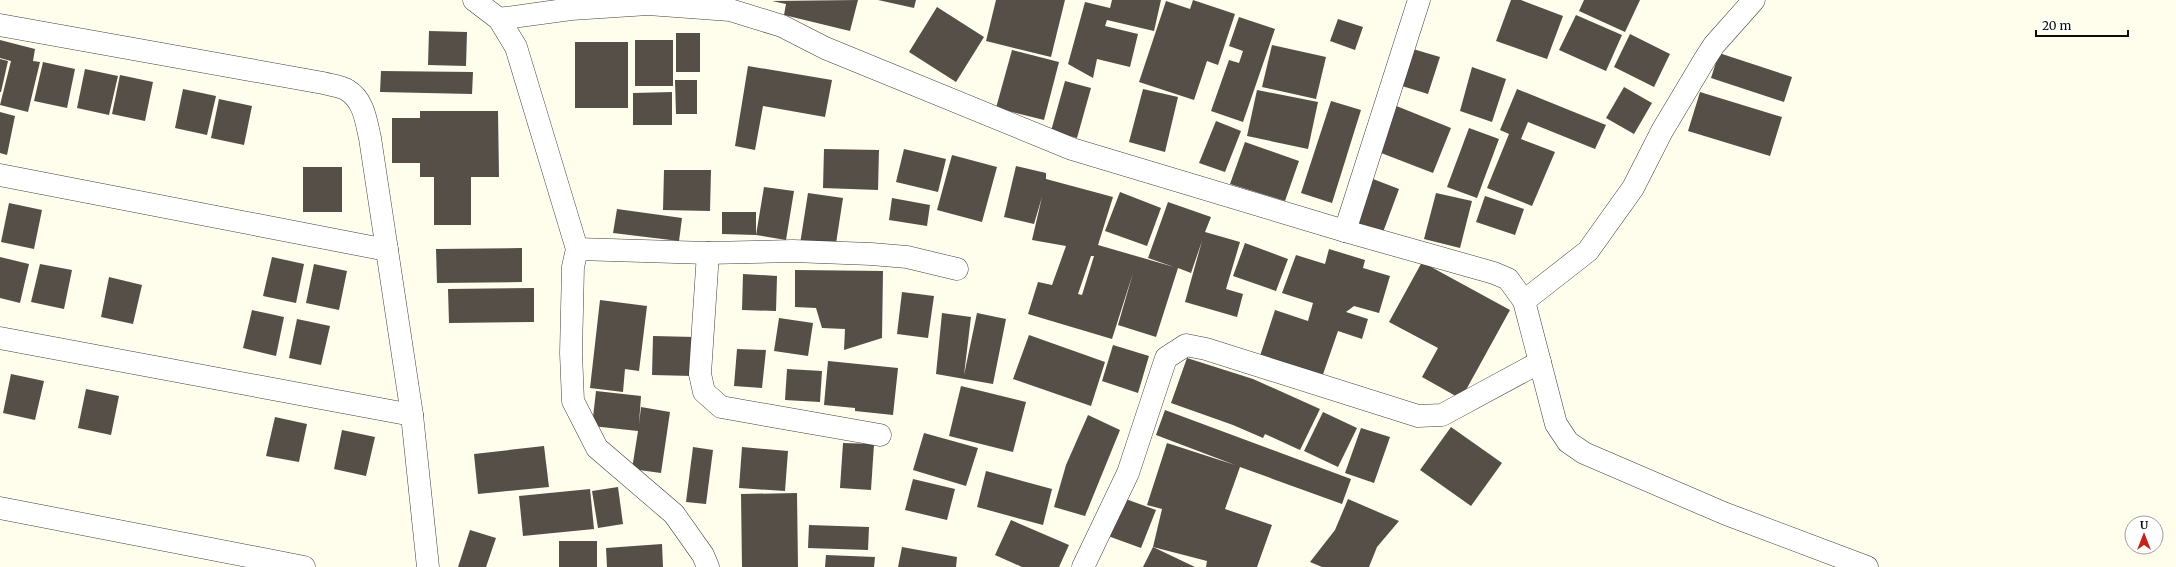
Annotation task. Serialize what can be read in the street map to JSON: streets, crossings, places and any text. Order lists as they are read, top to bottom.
{
  "scale_bar": "20 m",
  "north": "top"
}
